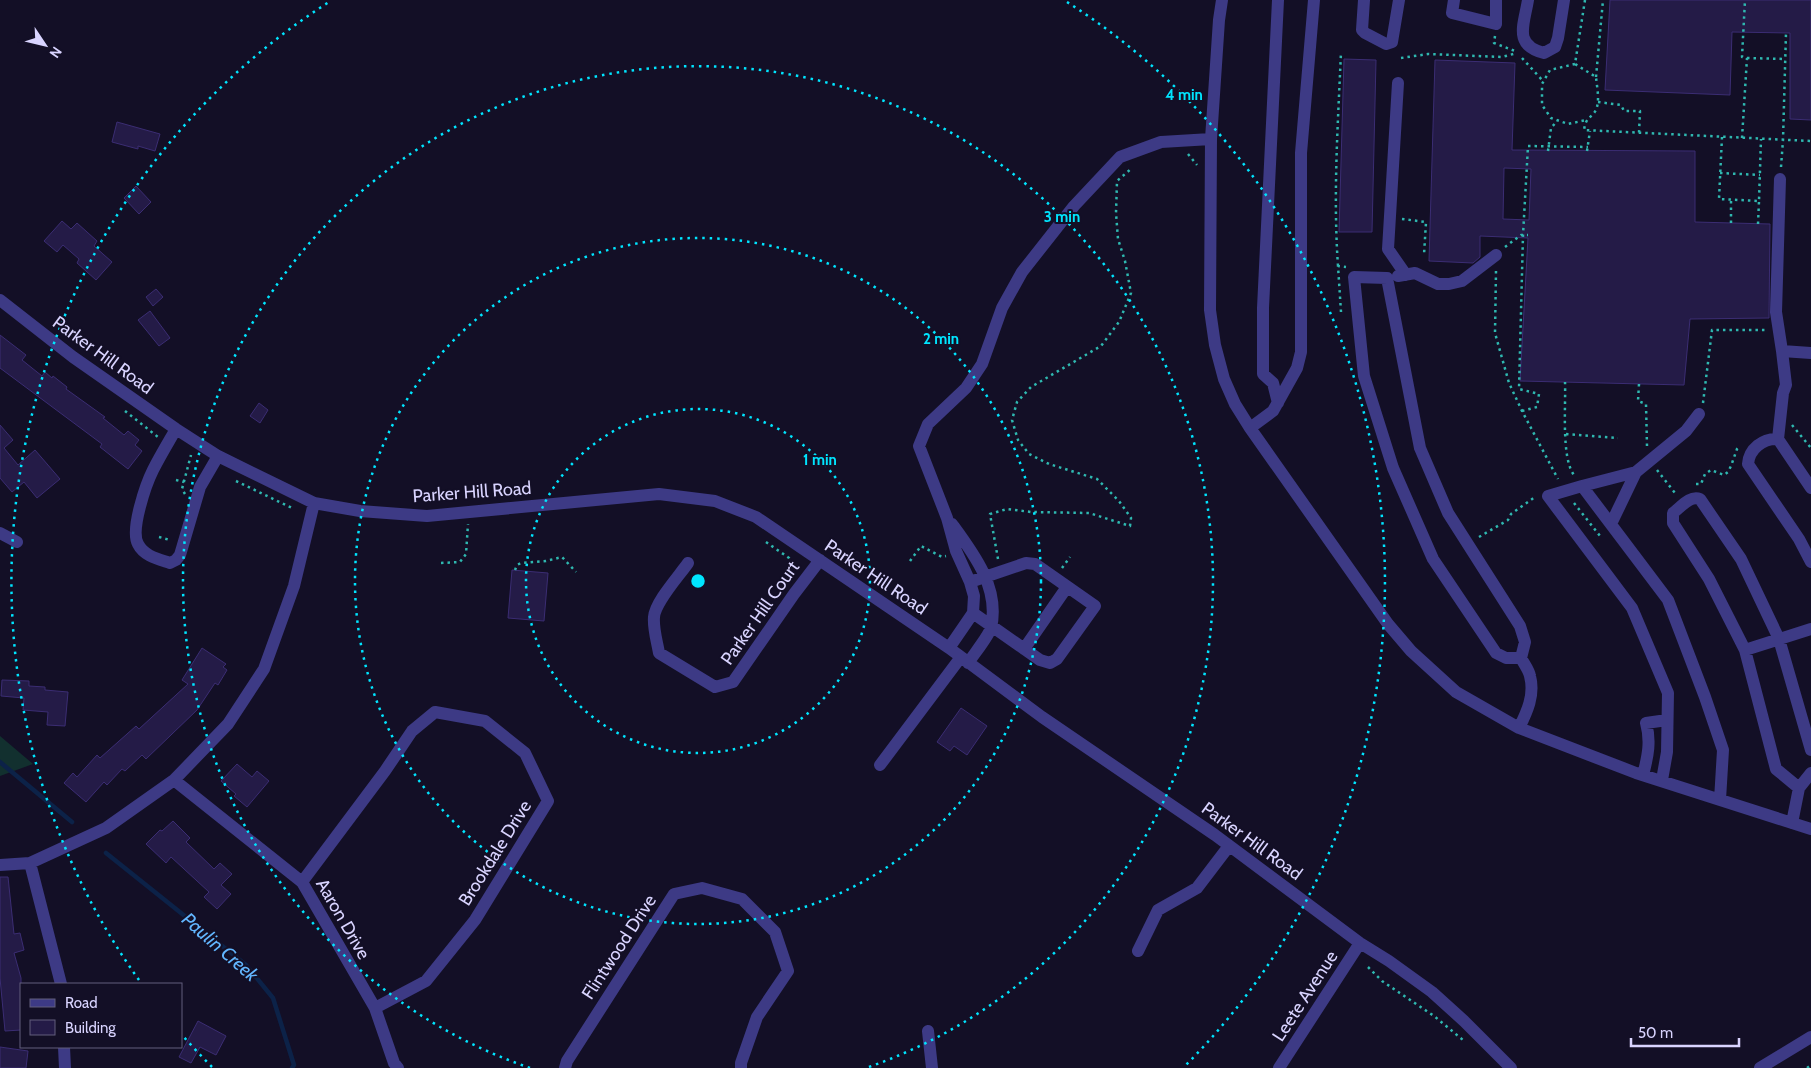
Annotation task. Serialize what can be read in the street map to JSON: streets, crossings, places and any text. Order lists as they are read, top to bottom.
{
  "streets": {
    "street": [
      "Parker Hill Road",
      "Parker Hill Court",
      "Brookdale Drive",
      "Aaron Drive",
      "Flintwood Drive",
      "Leete Avenue"
    ]
  },
  "crossings": [
    ["Parker Hill Road", "Parker Hill Court"],
    ["Parker Hill Road", "Leete Avenue"],
    ["Brookdale Drive", "Aaron Drive"]
  ],
  "water": ["Paulin Creek"],
  "legend": ["Road", "Building"],
  "scale_bar": "50 m",
  "north": "bottom right",
  "rings": [
    "4 min",
    "3 min",
    "2 min",
    "1 min"
  ]
}
